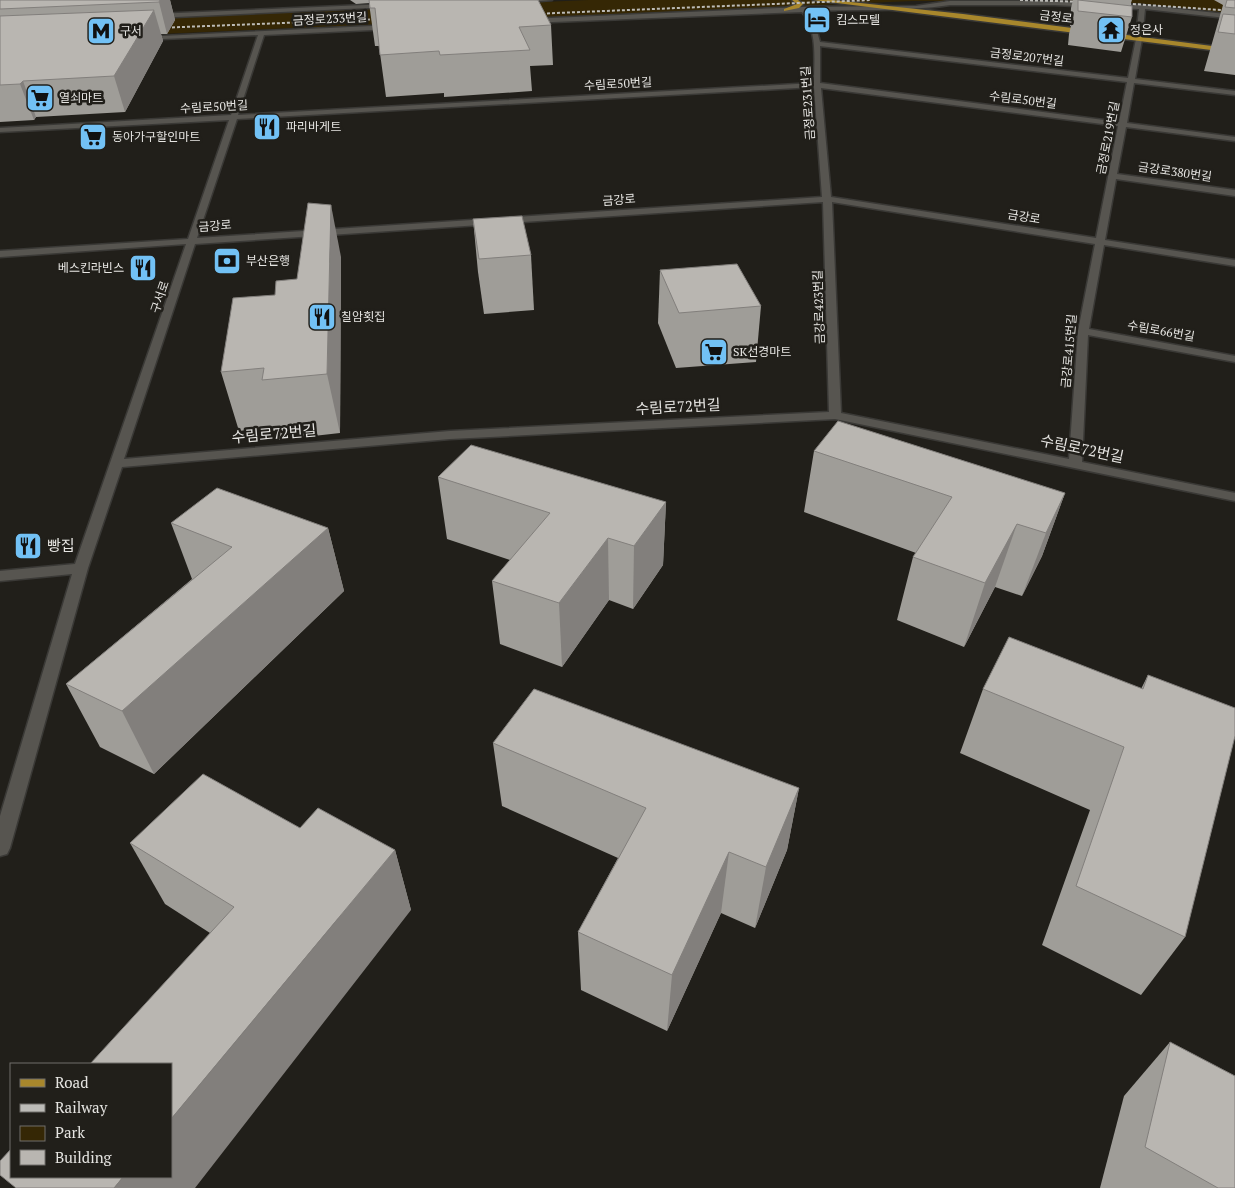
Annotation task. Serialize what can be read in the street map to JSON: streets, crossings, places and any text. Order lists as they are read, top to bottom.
{
  "streets": {
    "main road": ["금정로"],
    "street": [
      "금정로233번길",
      "금정로207번길",
      "수림로50번길",
      "금정로231번길",
      "금정로219번길",
      "금강로380번길",
      "금강로",
      "구서로",
      "금강로423번길",
      "수림로66번길",
      "금강로415번길",
      "수림로72번길"
    ]
  },
  "crossings": [
    ["금정로", "금정로219번길"],
    ["금정로233번길", "구서로"],
    ["금정로207번길", "금정로231번길"],
    ["금정로207번길", "금정로219번길"],
    ["수림로50번길", "금정로231번길"],
    ["수림로50번길", "금정로219번길"],
    ["수림로50번길", "구서로"],
    ["금정로231번길", "금강로"],
    ["금정로231번길", "금강로423번길"],
    ["금정로219번길", "금강로380번길"],
    ["금정로219번길", "금강로"],
    ["금정로219번길", "금강로415번길"],
    ["금강로", "구서로"],
    ["금강로", "금강로423번길"],
    ["금강로", "금강로415번길"],
    ["구서로", "수림로72번길"],
    ["금강로423번길", "수림로72번길"],
    ["수림로66번길", "금강로415번길"],
    ["금강로415번길", "수림로72번길"]
  ],
  "places": {
    "hotel": ["킴스모텔"],
    "temple": ["정은사"],
    "metro station": ["구서"],
    "supermarket": ["열쇠마트", "동아가구할인마트", "SK선경마트"],
    "restaurant": [
      "파리바게트",
      "베스킨라빈스",
      "칠암횟집",
      "빵집"
    ],
    "bank": ["부산은행"]
  },
  "legend": [
    "Road",
    "Railway",
    "Park",
    "Building"
  ]
}
